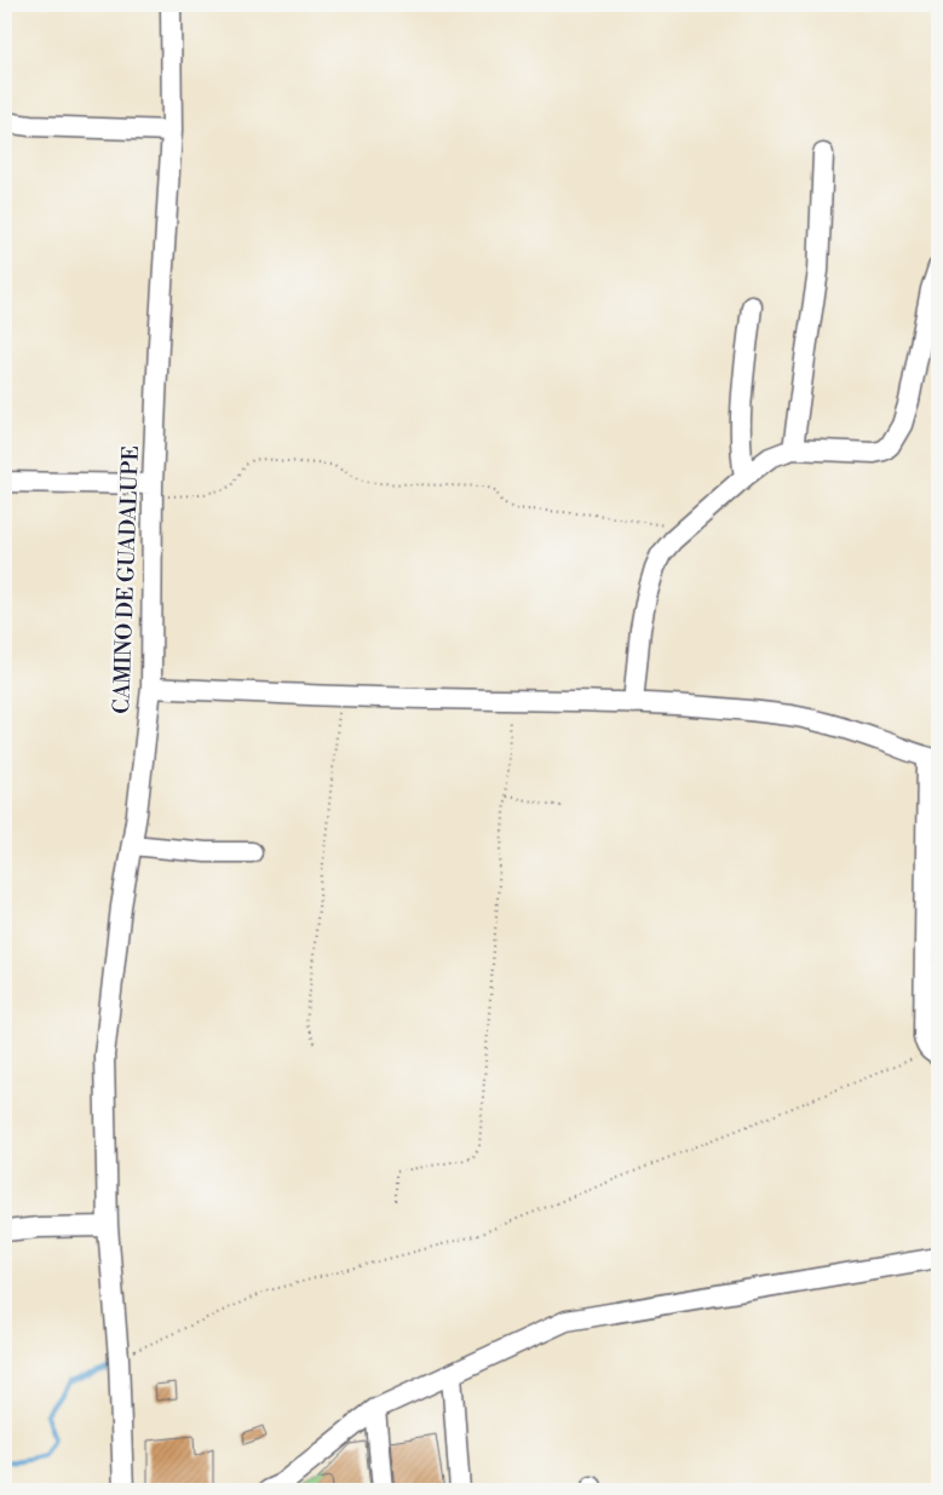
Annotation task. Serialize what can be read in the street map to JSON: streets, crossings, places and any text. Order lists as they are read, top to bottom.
{
  "streets": {
    "street": ["CAMINO DE GUADALUPE"]
  }
}
